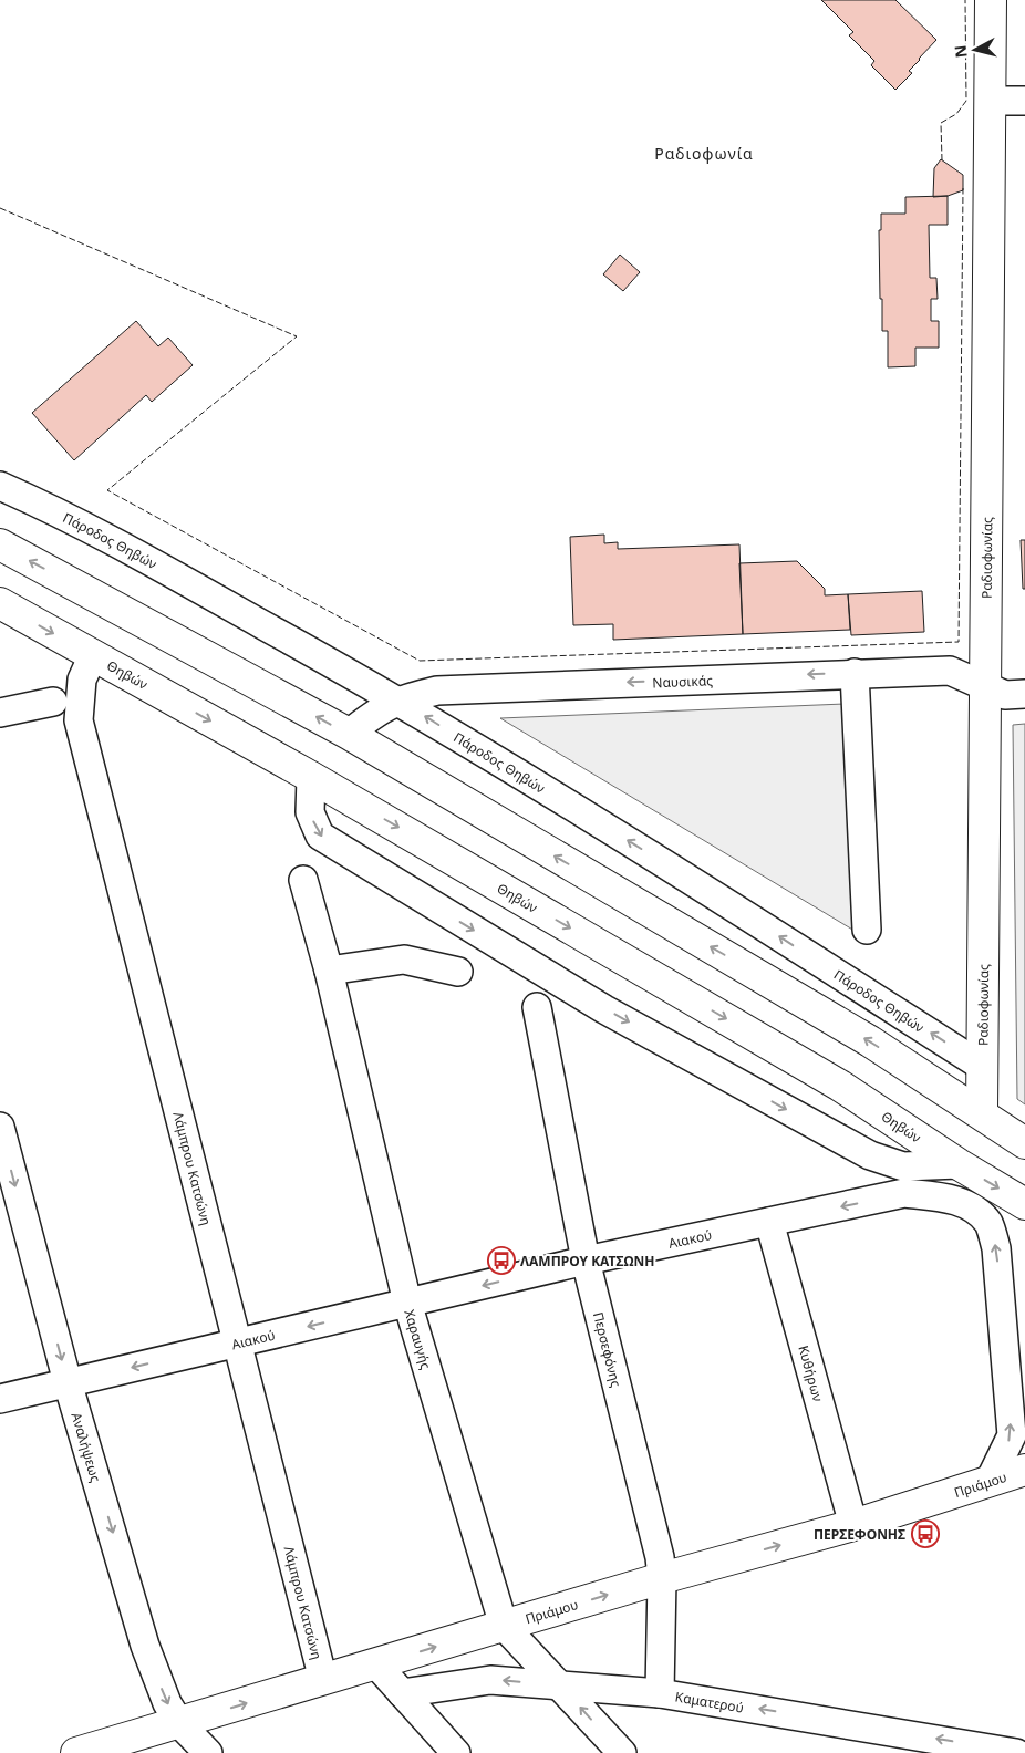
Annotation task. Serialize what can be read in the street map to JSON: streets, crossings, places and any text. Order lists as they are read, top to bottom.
{
  "streets": {
    "main road": ["Ραδιοφωνίας", "Θηβών", "Πριάμου"],
    "street": [
      "Πάροδος Θηβών",
      "Ναυσικάς",
      "Λάμπρου Κατσώνη",
      "Αιακού",
      "Χαραυγής",
      "Περσεφόνης",
      "Κυθήρων",
      "Αναλήψεως",
      "Καματερού"
    ]
  },
  "crossings": [
    ["Πάροδος Θηβών", "Ραδιοφωνίας"],
    ["Πάροδος Θηβών", "Ναυσικάς"],
    ["Ραδιοφωνίας", "Ναυσικάς"],
    ["Θηβών", "Λάμπρου Κατσώνη"],
    ["Λάμπρου Κατσώνη", "Αιακού"],
    ["Λάμπρου Κατσώνη", "Πριάμου"],
    ["Αιακού", "Χαραυγής"],
    ["Αιακού", "Περσεφόνης"],
    ["Αιακού", "Κυθήρων"],
    ["Αιακού", "Αναλήψεως"],
    ["Αιακού", "Πριάμου"],
    ["Χαραυγής", "Πριάμου"],
    ["Χαραυγής", "Καματερού"],
    ["Περσεφόνης", "Πριάμου"],
    ["Περσεφόνης", "Καματερού"],
    ["Κυθήρων", "Πριάμου"],
    ["Αναλήψεως", "Πριάμου"]
  ],
  "one_way": [
    "Ναυσικάς",
    "Αναλήψεως",
    "Πριάμου",
    "Καματερού"
  ],
  "districts": ["Ραδιοφωνία"],
  "places": {
    "bus stop": ["ΛΑΜΠΡΟΥ ΚΑΤΣΩΝΗ", "ΠΕΡΣΕΦΟΝΗΣ"]
  },
  "north": "left"
}
